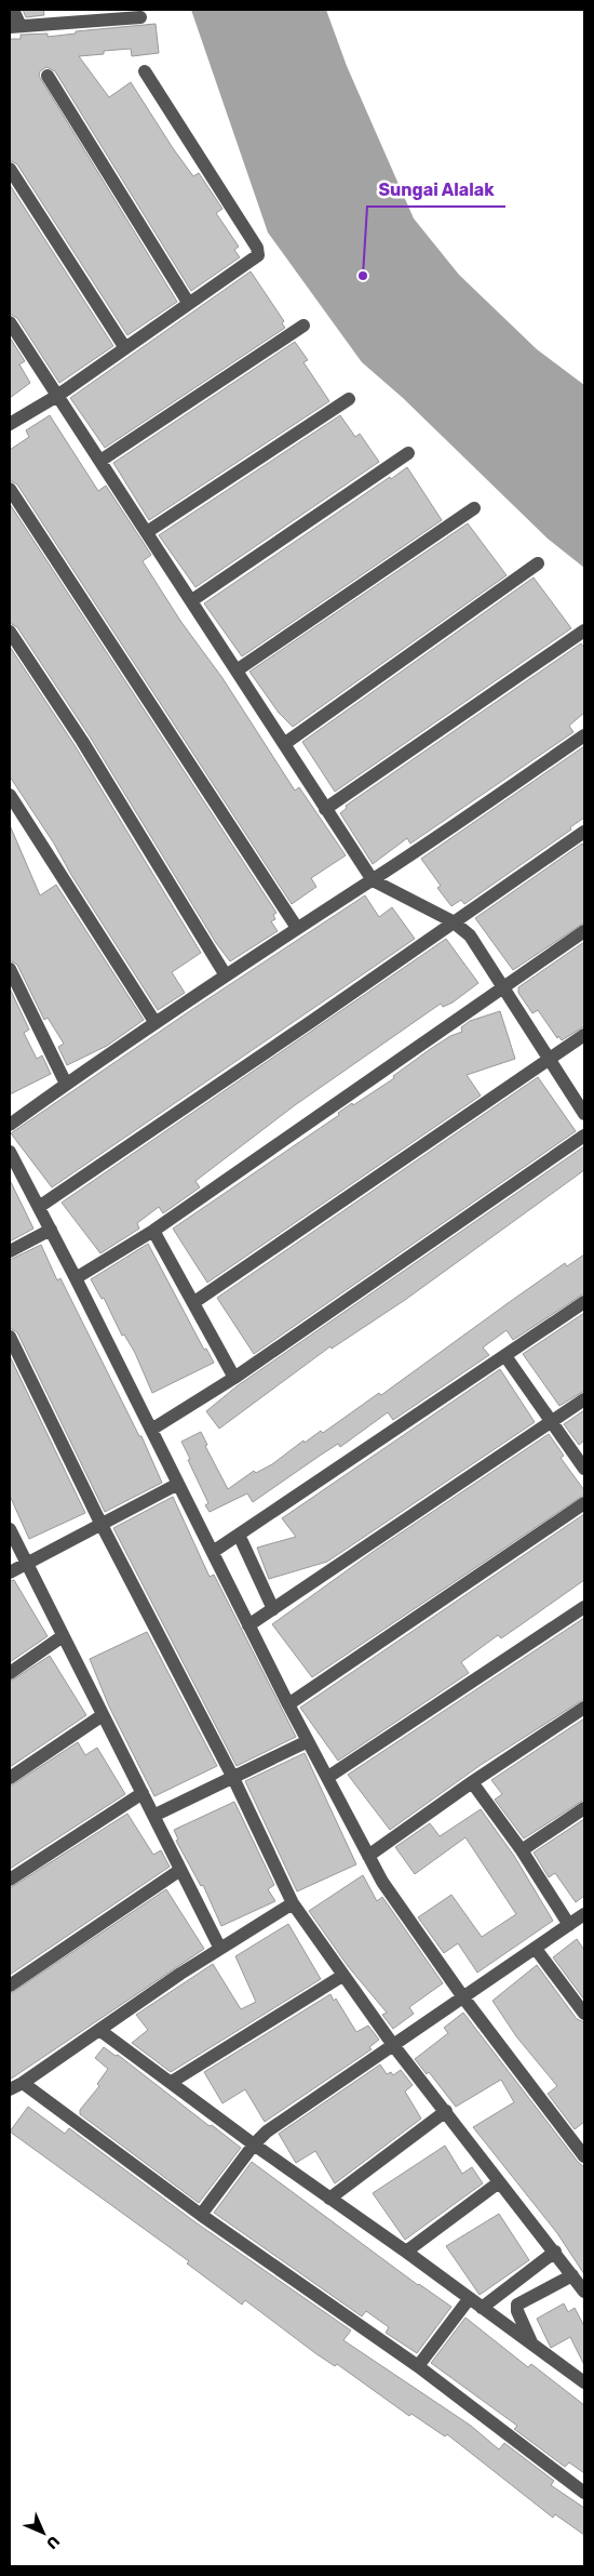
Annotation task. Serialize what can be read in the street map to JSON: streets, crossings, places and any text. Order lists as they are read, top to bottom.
{
  "places": ["Sungai Alalak"],
  "north": "bottom right"
}
